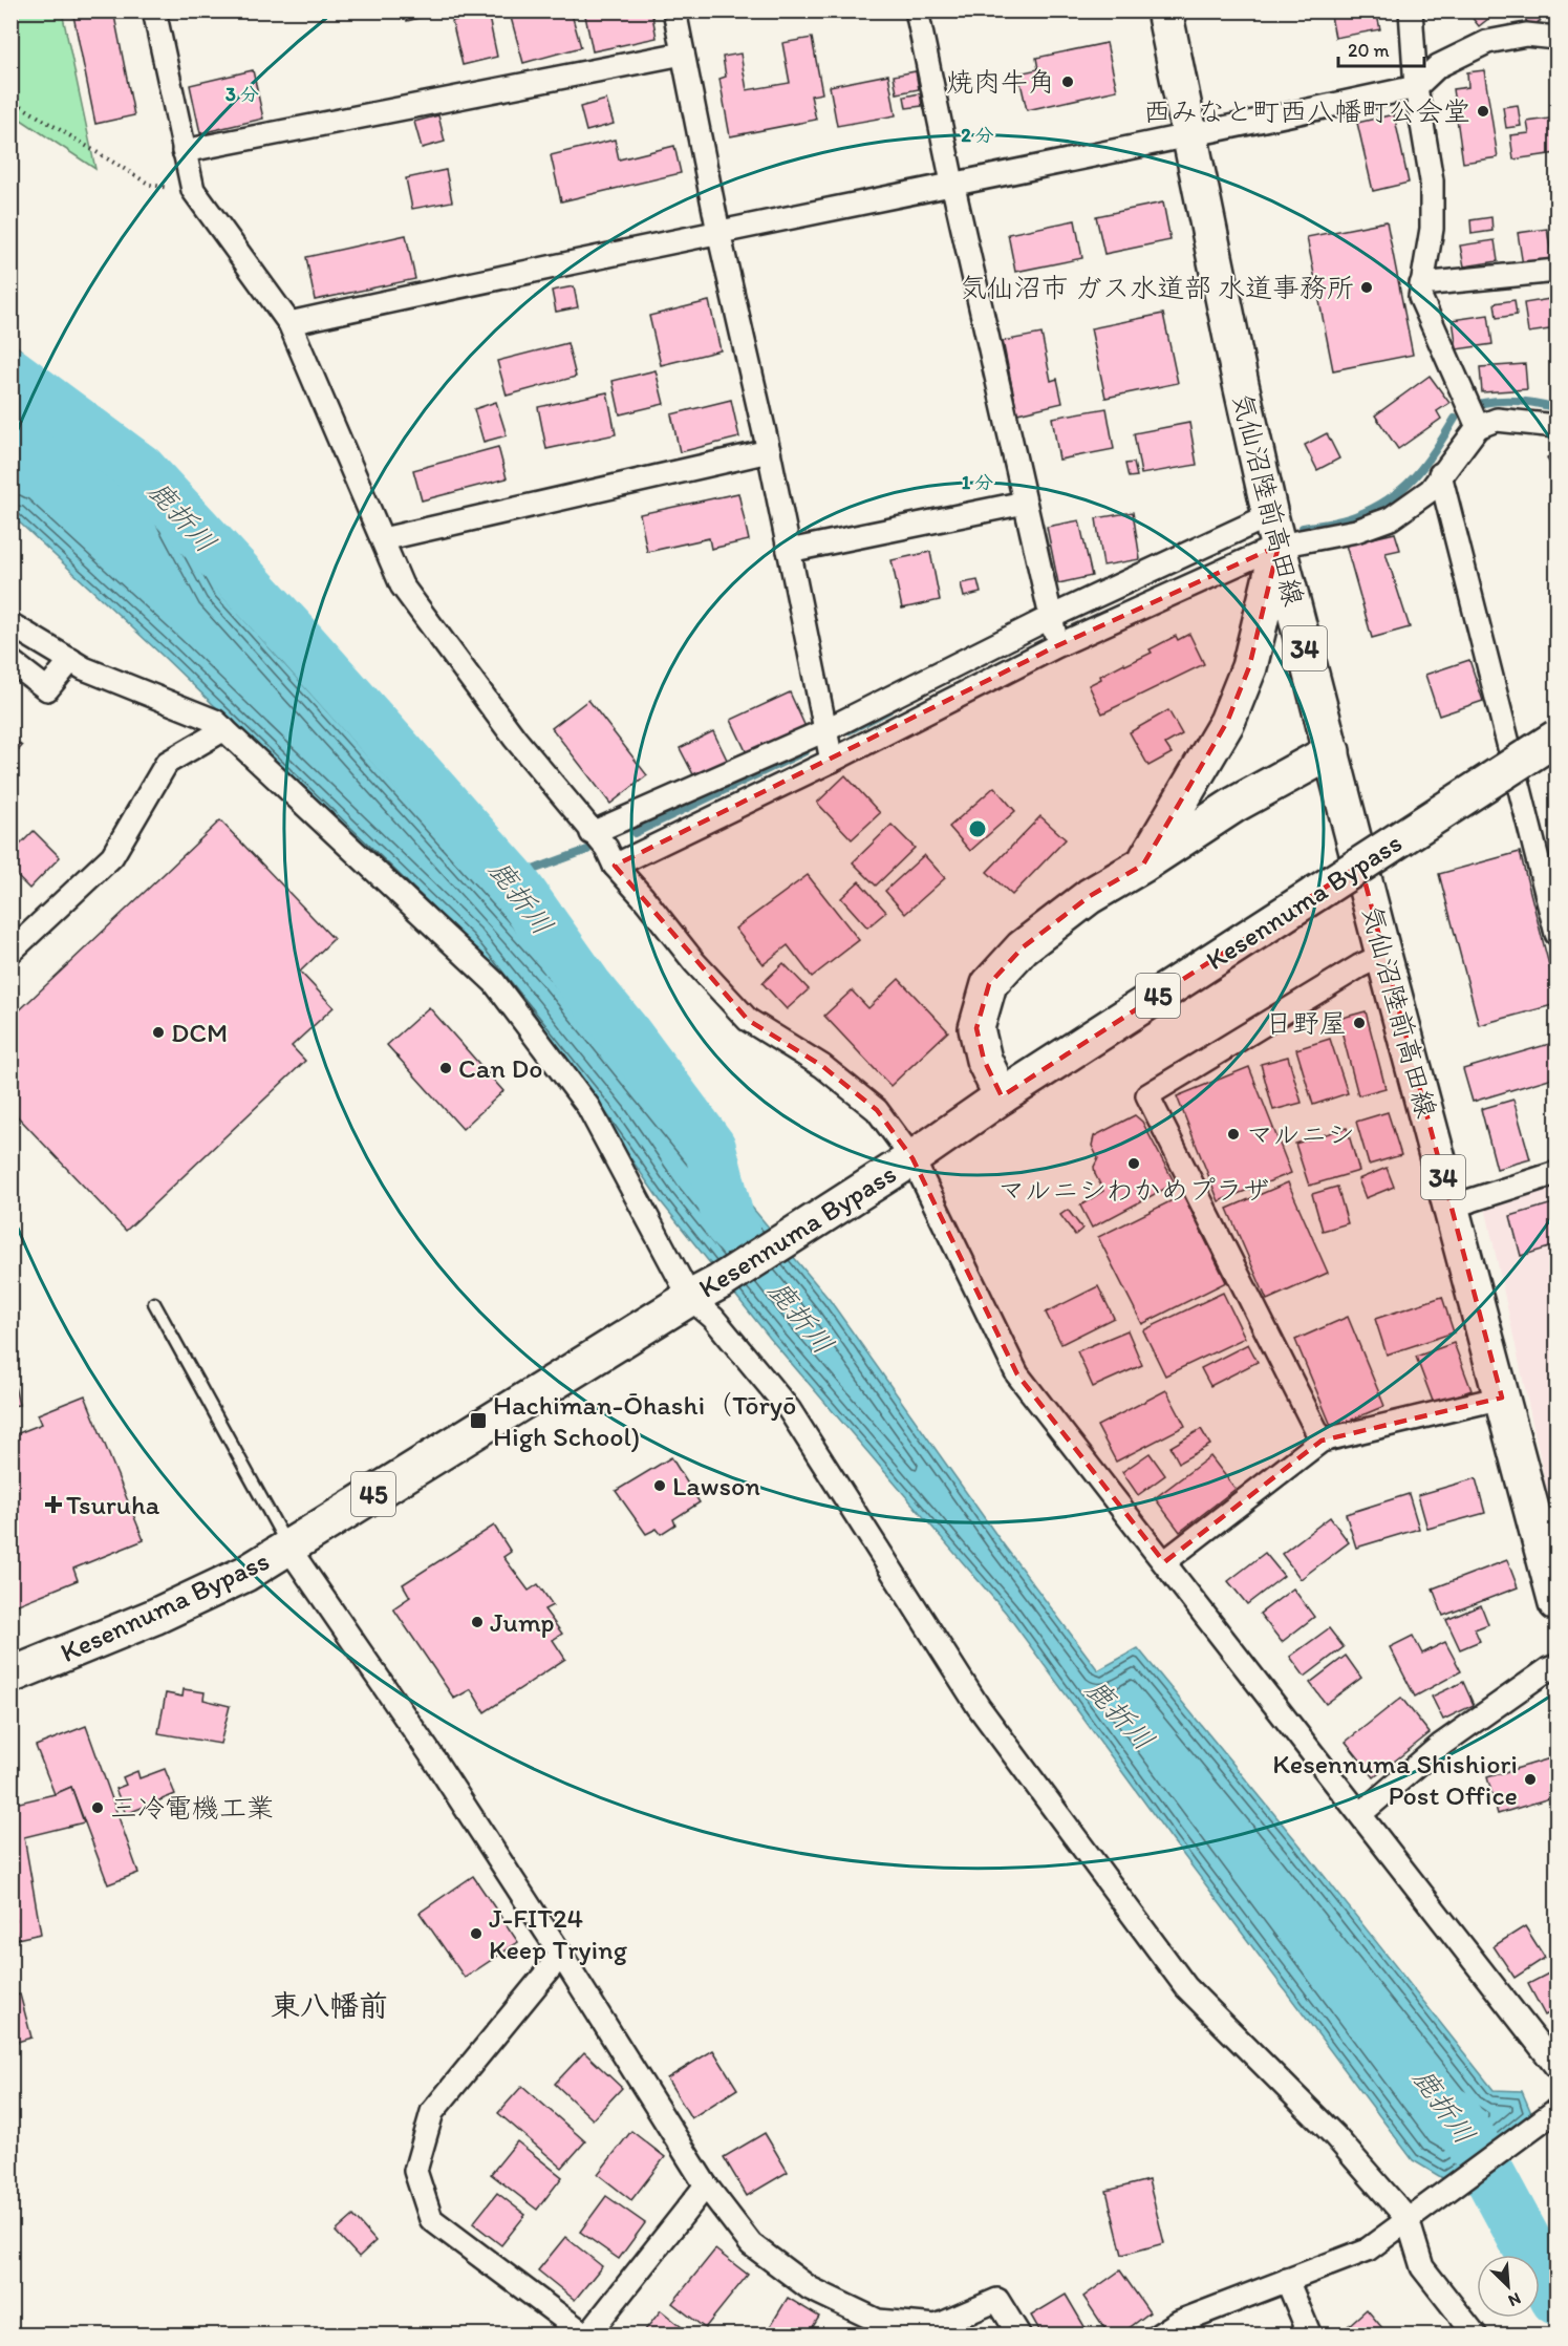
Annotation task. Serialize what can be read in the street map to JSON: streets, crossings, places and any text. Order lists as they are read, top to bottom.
{
  "streets": {
    "main road": [
      "気仙沼陸前高田線",
      "34",
      "Kesennuma Bypass",
      "45"
    ]
  },
  "districts": ["東八幡前"],
  "water": ["鹿折川"],
  "places": {
    "other": [
      "焼肉牛角",
      "西みなと町西八幡町公会堂",
      "気仙沼市 ガス水道部 水道事務所",
      "日野屋",
      "DCM",
      "Can Do",
      "マルニシ",
      "マルニシわかめプラザ",
      "Lawson",
      "Jump",
      "Kesennuma Shishiori Post Office",
      "三冷電機工業",
      "J-FIT24 Keep Trying"
    ],
    "transit": ["Hachiman-Ōhashi（Tōryō High School)"],
    "health": ["Tsuruha"]
  },
  "scale_bar": "20 m",
  "north": "bottom right",
  "rings": ["3 分", "2 分", "1 分"]
}
